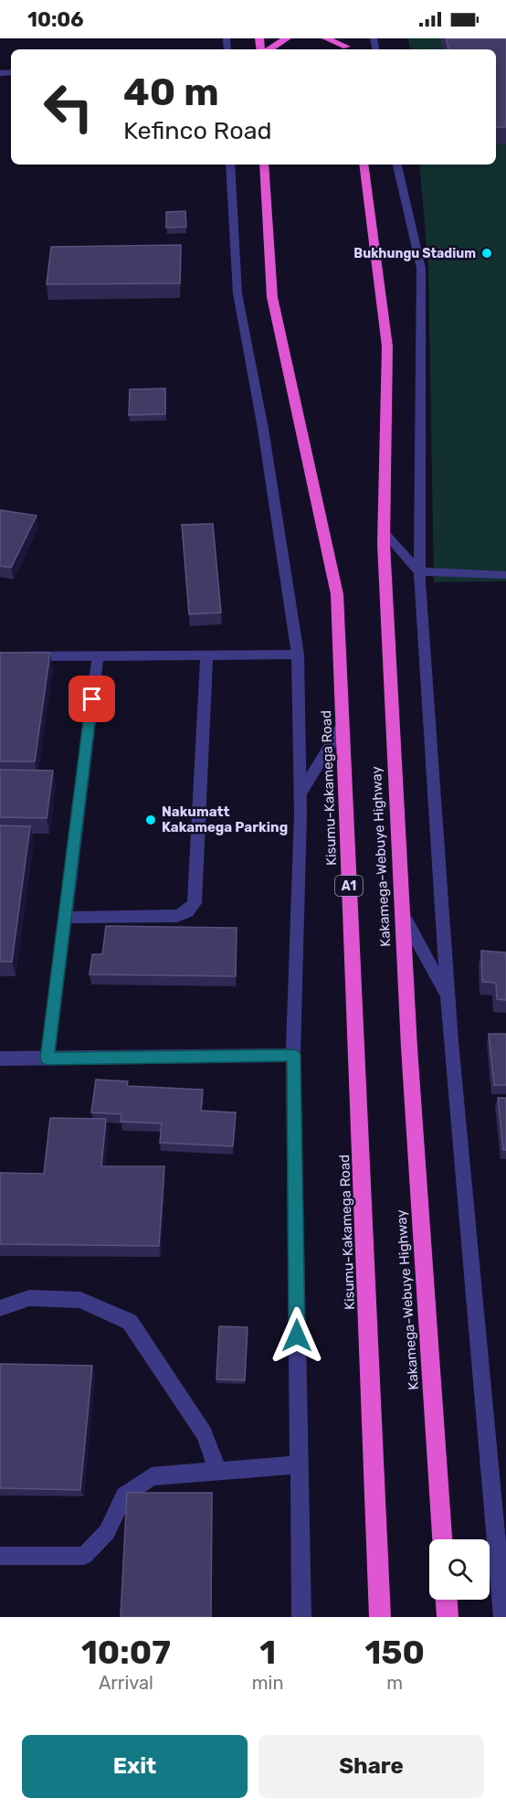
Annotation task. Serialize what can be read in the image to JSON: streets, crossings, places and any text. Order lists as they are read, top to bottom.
{
  "streets": {
    "highway": ["Kisumu-Kakamega Road", "Kakamega-Webuye Highway", "A1"]
  },
  "places": ["Bukhungu Stadium", "Nakumatt Kakamega Parking"],
  "page": {
    "status": "10:06",
    "turn": ["40 m", "Kefinco Road"],
    "eta": [
      "10:07",
      "Arrival",
      "1",
      "min",
      "150",
      "m"
    ],
    "buttons": ["Exit", "Share"]
  }
}
